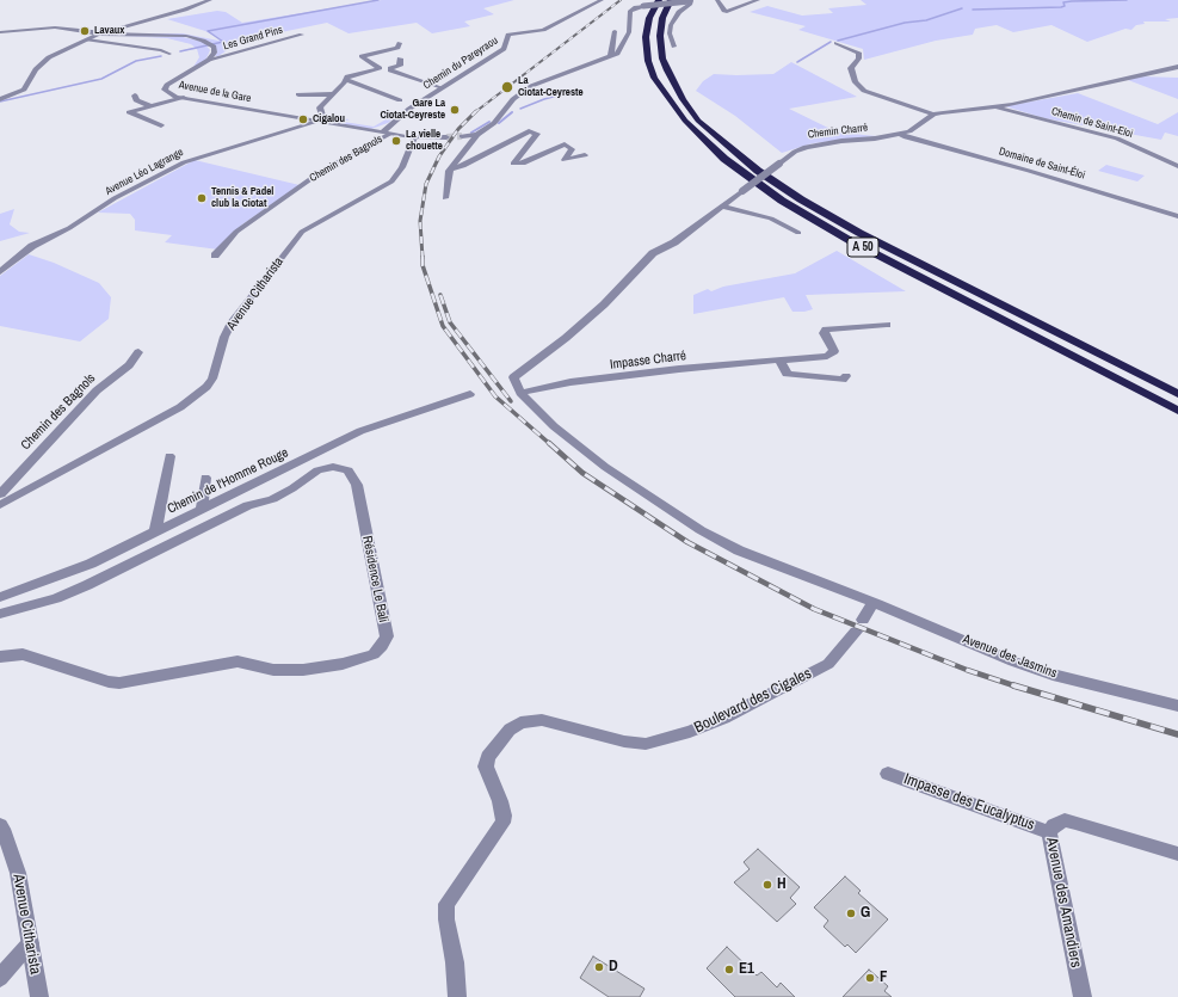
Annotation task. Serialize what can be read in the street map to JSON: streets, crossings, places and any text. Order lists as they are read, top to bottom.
{
  "streets": {
    "highway": ["A 50"],
    "street": [
      "Les Grand Pins",
      "Chemin du Pareyraou",
      "Avenue de la Gare",
      "Chemin de Saint-Eloi",
      "Chemin Charré",
      "Chemin des Bagnols",
      "Domaine de Saint-Éloi",
      "Avenue Léo Lagrange",
      "Avenue Citharista",
      "Impasse Charré",
      "Chemin de l'Homme Rouge",
      "Résidence Le Bali",
      "Avenue des Jasmins",
      "Boulevard des Cigales",
      "Impasse des Eucalyptus",
      "Avenue des Amandiers"
    ]
  },
  "crossings": [
    ["Les Grand Pins", "Avenue de la Gare"],
    ["Chemin du Pareyraou", "Avenue de la Gare"],
    ["Chemin du Pareyraou", "Chemin des Bagnols"],
    ["Avenue de la Gare", "Chemin des Bagnols"],
    ["Avenue de la Gare", "Avenue Léo Lagrange"],
    ["Avenue de la Gare", "Avenue Citharista"],
    ["Chemin de Saint-Eloi", "Chemin Charré"],
    ["Chemin Charré", "Domaine de Saint-Éloi"],
    ["Chemin Charré", "Impasse Charré"],
    ["Avenue des Jasmins", "Boulevard des Cigales"],
    ["Impasse des Eucalyptus", "Avenue des Amandiers"]
  ],
  "places": [
    "Lavaux",
    "La Ciotat-Ceyreste",
    "Gare La Ciotat-Ceyreste",
    "Cigalou",
    "La vielle chouette",
    "Tennis & Padel club la Ciotat",
    "H",
    "G",
    "D",
    "E1",
    "F"
  ]
}
